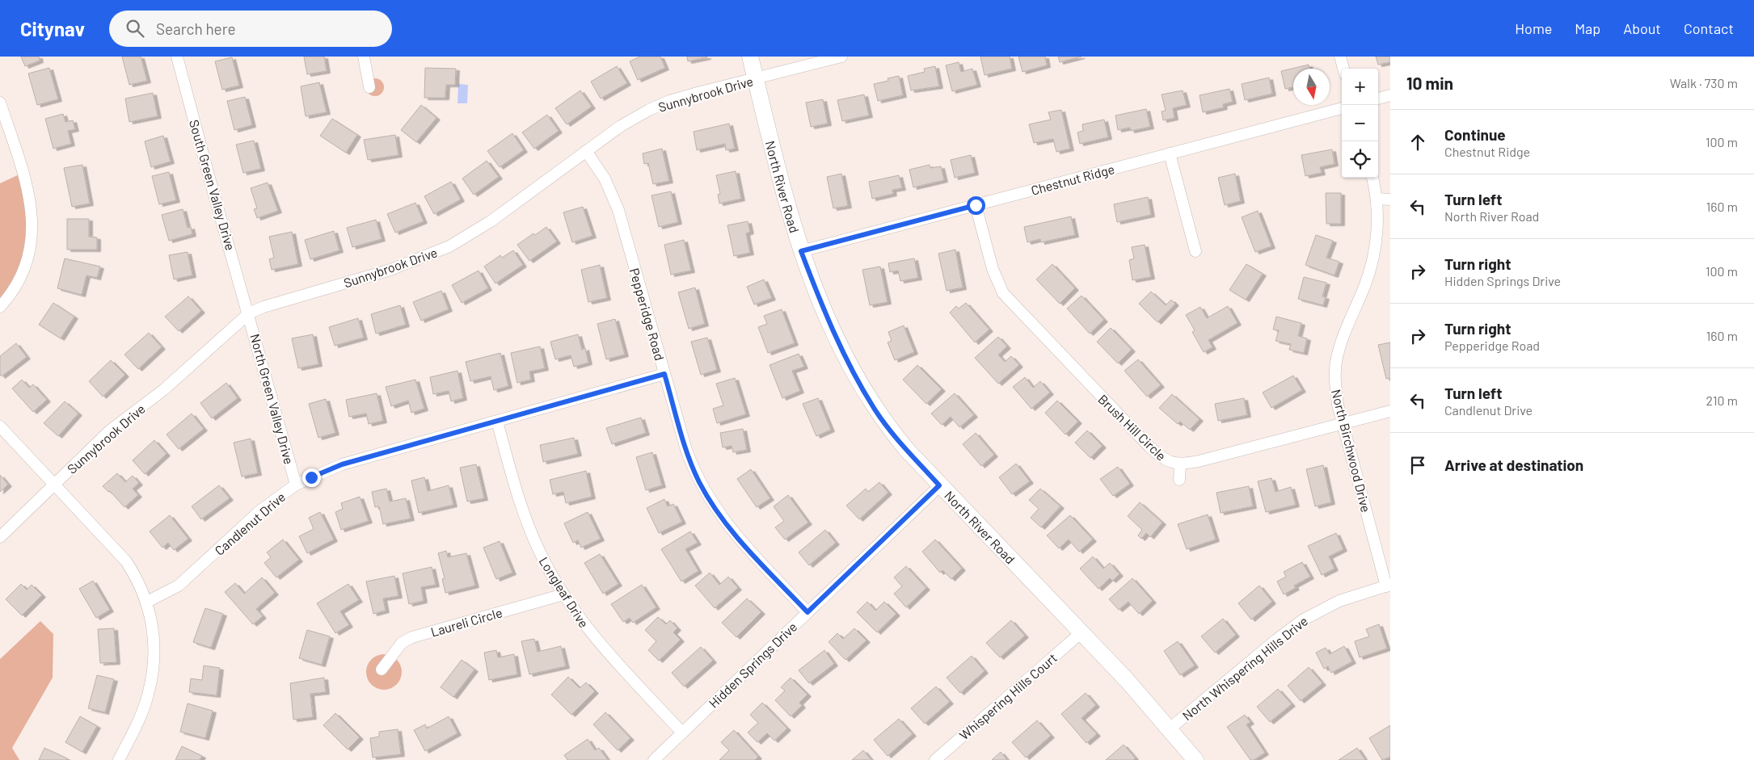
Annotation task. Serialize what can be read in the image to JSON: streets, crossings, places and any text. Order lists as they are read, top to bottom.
{
  "streets": {
    "street": [
      "Sunnybrook Drive",
      "Chestnut Ridge",
      "South Green Valley Drive",
      "North River Road",
      "Pepperidge Road",
      "North Green Valley Drive",
      "Brush Hill Circle",
      "North Birchwood Drive",
      "Candlenut Drive",
      "Longleaf Drive",
      "Laureli Circle",
      "Hidden Springs Drive",
      "North Whispering Hills Drive",
      "Whispering Hills Court"
    ]
  },
  "crossings": [
    ["Sunnybrook Drive", "South Green Valley Drive"],
    ["Sunnybrook Drive", "North River Road"],
    ["Sunnybrook Drive", "Pepperidge Road"],
    ["Sunnybrook Drive", "North Green Valley Drive"],
    ["Chestnut Ridge", "North River Road"],
    ["Chestnut Ridge", "Brush Hill Circle"],
    ["South Green Valley Drive", "North Green Valley Drive"],
    ["North River Road", "Hidden Springs Drive"],
    ["North River Road", "North Whispering Hills Drive"],
    ["North River Road", "Whispering Hills Court"],
    ["Pepperidge Road", "Candlenut Drive"],
    ["Pepperidge Road", "Hidden Springs Drive"],
    ["North Green Valley Drive", "Candlenut Drive"],
    ["Brush Hill Circle", "North Birchwood Drive"],
    ["North Birchwood Drive", "North Whispering Hills Drive"],
    ["Candlenut Drive", "Longleaf Drive"],
    ["Longleaf Drive", "Laureli Circle"],
    ["Longleaf Drive", "Hidden Springs Drive"]
  ],
  "north": "bottom",
  "page": {
    "header": "Citynav",
    "search": "Search here",
    "nav": [
      "Home",
      "Map",
      "About",
      "Contact"
    ],
    "heading": ["10 min", "Walk · 730 m"],
    "map_buttons": ["+", "−"],
    "list": [
      ["Continue", "Chestnut Ridge", "100 m"],
      ["Turn left", "North River Road", "160 m"],
      ["Turn right", "Hidden Springs Drive", "100 m"],
      ["Turn right", "Pepperidge Road", "160 m"],
      ["Turn left", "Candlenut Drive", "210 m"],
      "Arrive at destination"
    ]
  }
}
